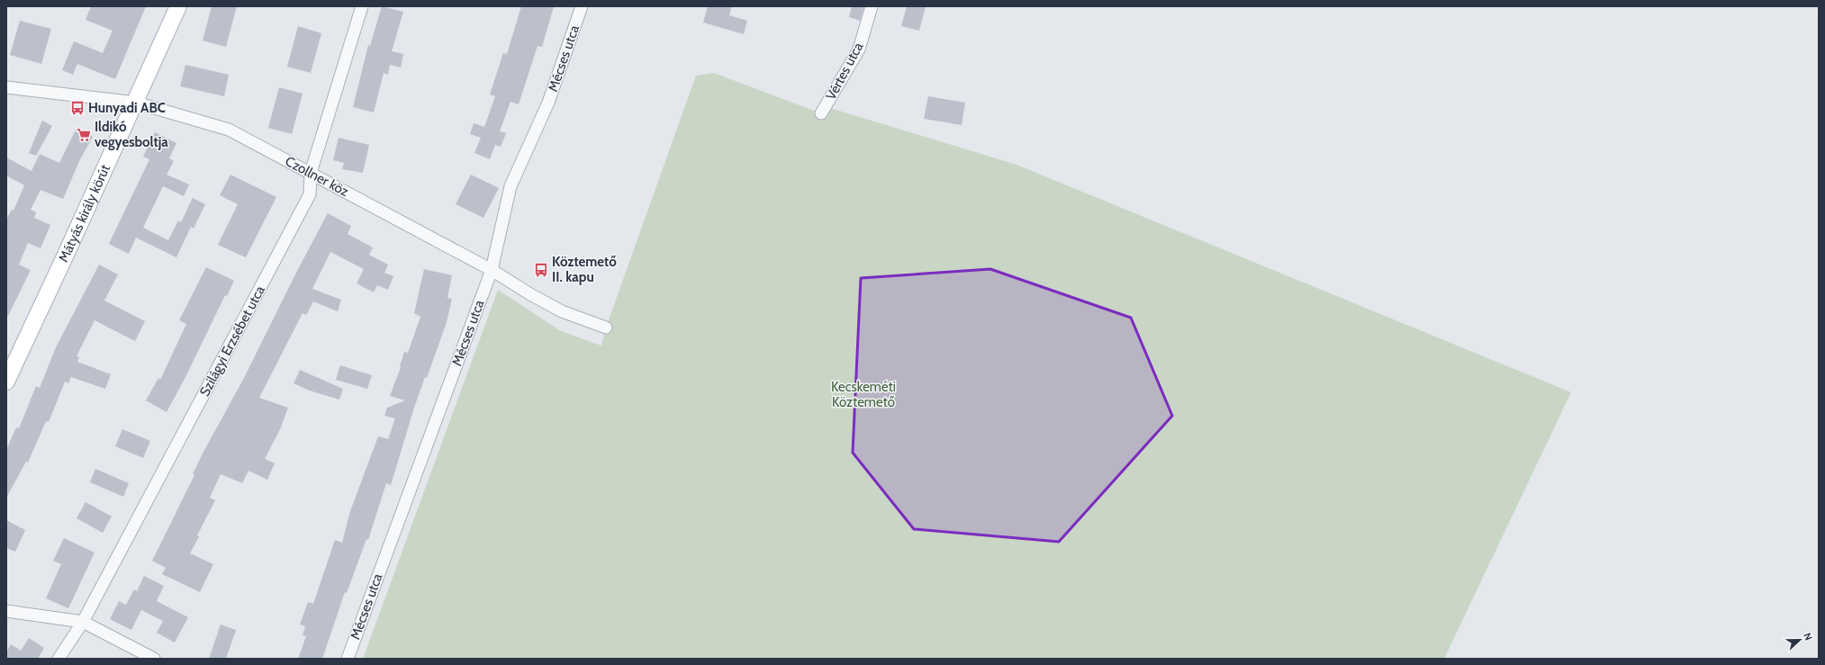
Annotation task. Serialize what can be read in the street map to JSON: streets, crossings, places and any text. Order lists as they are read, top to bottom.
{
  "streets": {
    "street": [
      "Mécses utca",
      "Vértes utca",
      "Czollner köz",
      "Mátyás király körút",
      "Szilágyi Erzsébet utca"
    ]
  },
  "crossings": [
    ["Mécses utca", "Czollner köz"],
    ["Czollner köz", "Mátyás király körút"],
    ["Czollner köz", "Szilágyi Erzsébet utca"]
  ],
  "parks": ["Kecskeméti Köztemető"],
  "places": {
    "bus stop": ["Hunyadi ABC", "Köztemető II. kapu"],
    "supermarket": ["Ildikó vegyesboltja"]
  },
  "north": "right"
}
